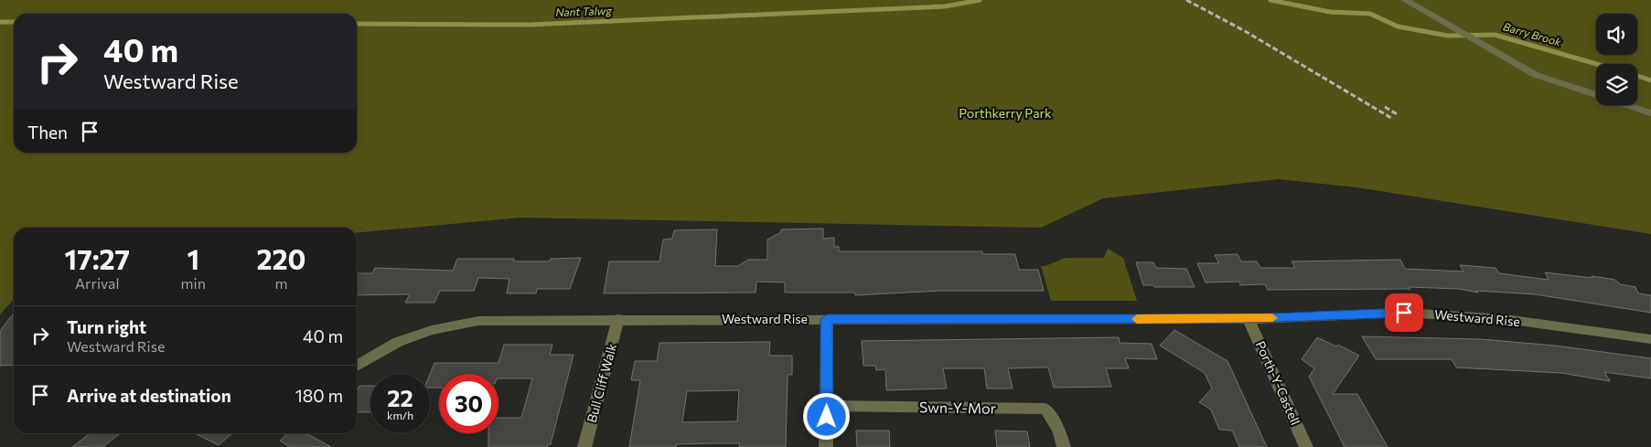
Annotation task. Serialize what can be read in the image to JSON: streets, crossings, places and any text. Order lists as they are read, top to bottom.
{
  "streets": {
    "street": [
      "Westward Rise",
      "Bull Cliff Walk",
      "Porth-Y-Castell",
      "Swn-Y-Mor"
    ]
  },
  "crossings": [
    ["Westward Rise", "Bull Cliff Walk"],
    ["Westward Rise", "Porth-Y-Castell"]
  ],
  "water": ["Nant Talwg", "Barry Brook"],
  "parks": ["Porthkerry Park"],
  "page": {
    "turn": ["40 m", "Westward Rise"],
    "then": "Then",
    "eta": [
      "17:27",
      "Arrival",
      "1",
      "min",
      "220",
      "m"
    ],
    "list": [
      {
        "name": "Turn right",
        "note": "Westward Rise",
        "value": "40 m"
      },
      {
        "name": "Arrive at destination",
        "value": "180 m"
      }
    ],
    "speed": "22 km/h",
    "limit": "30"
  }
}
